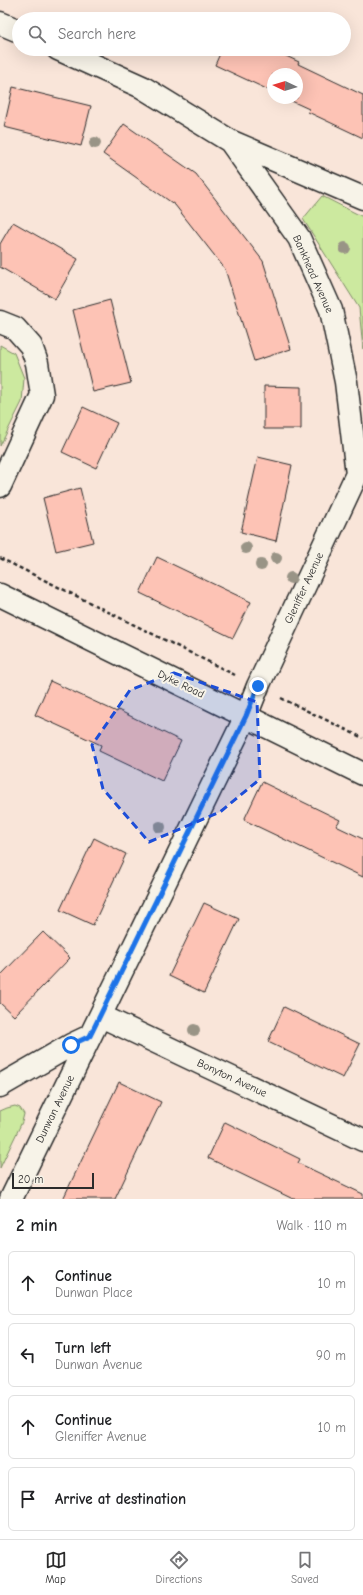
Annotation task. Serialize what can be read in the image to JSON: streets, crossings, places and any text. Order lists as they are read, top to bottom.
{
  "streets": {
    "street": [
      "Bankhead Avenue",
      "Gleniffer Avenue",
      "Dyke Road",
      "Bonyton Avenue",
      "Dunwan Avenue"
    ]
  },
  "crossings": [
    ["Bankhead Avenue", "Gleniffer Avenue"],
    ["Gleniffer Avenue", "Dyke Road"],
    ["Gleniffer Avenue", "Dunwan Avenue"],
    ["Dyke Road", "Dunwan Avenue"],
    ["Bonyton Avenue", "Dunwan Avenue"]
  ],
  "scale_bar": "20 m",
  "north": "left",
  "page": {
    "search": "Search here",
    "scale": "20 m",
    "heading": ["2 min", "Walk · 110 m"],
    "list": [
      ["Continue", "Dunwan Place", "10 m"],
      ["Turn left", "Dunwan Avenue", "90 m"],
      ["Continue", "Gleniffer Avenue", "10 m"],
      "Arrive at destination"
    ],
    "nav": ["Map", "Directions", "Saved"]
  }
}
